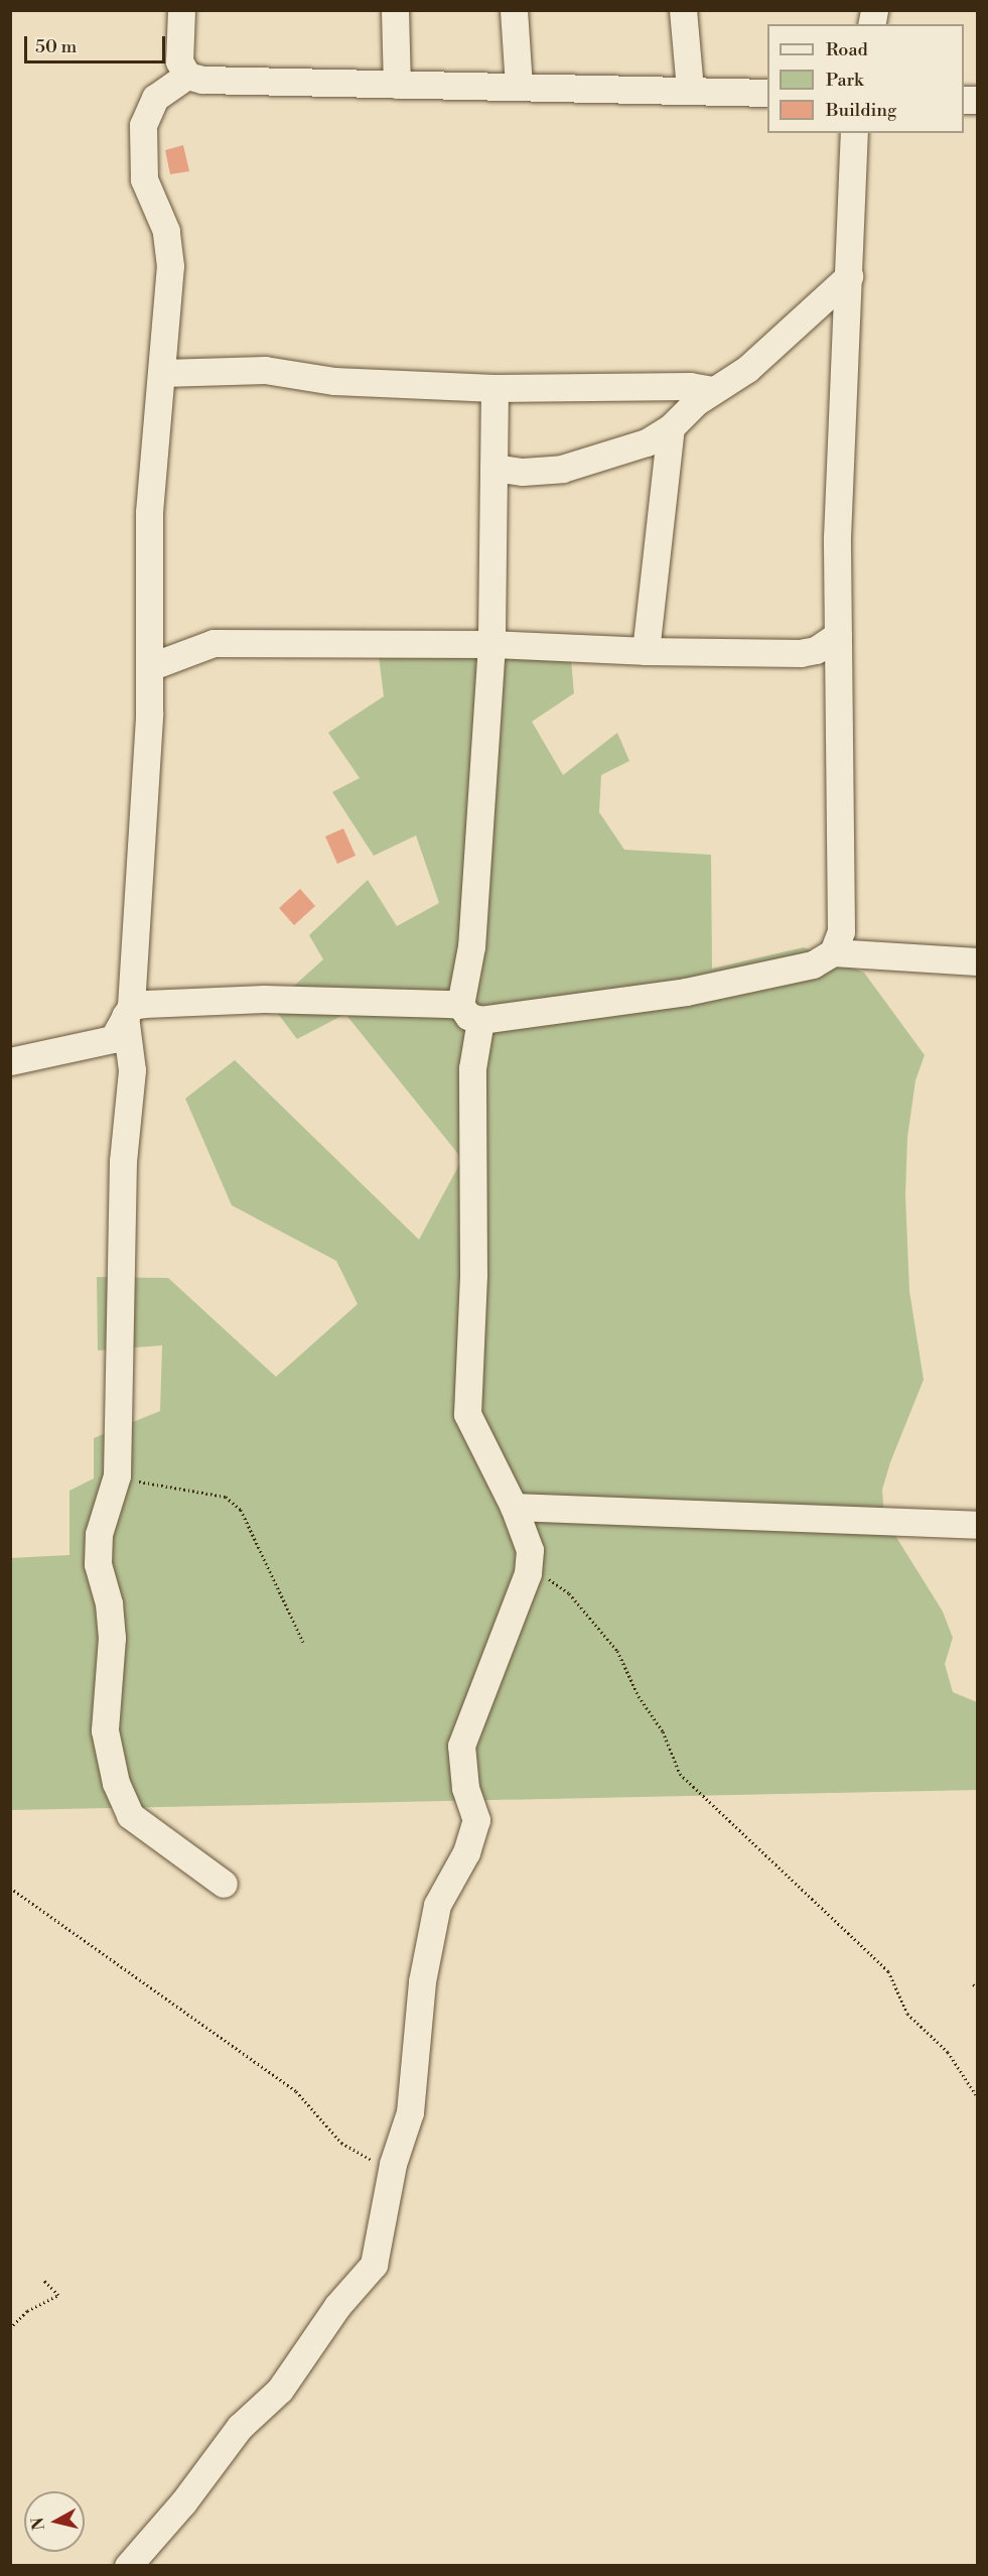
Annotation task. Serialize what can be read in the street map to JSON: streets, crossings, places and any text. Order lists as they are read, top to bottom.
{
  "legend": ["Road", "Park", "Building"],
  "scale_bar": "50 m",
  "north": "left"
}
